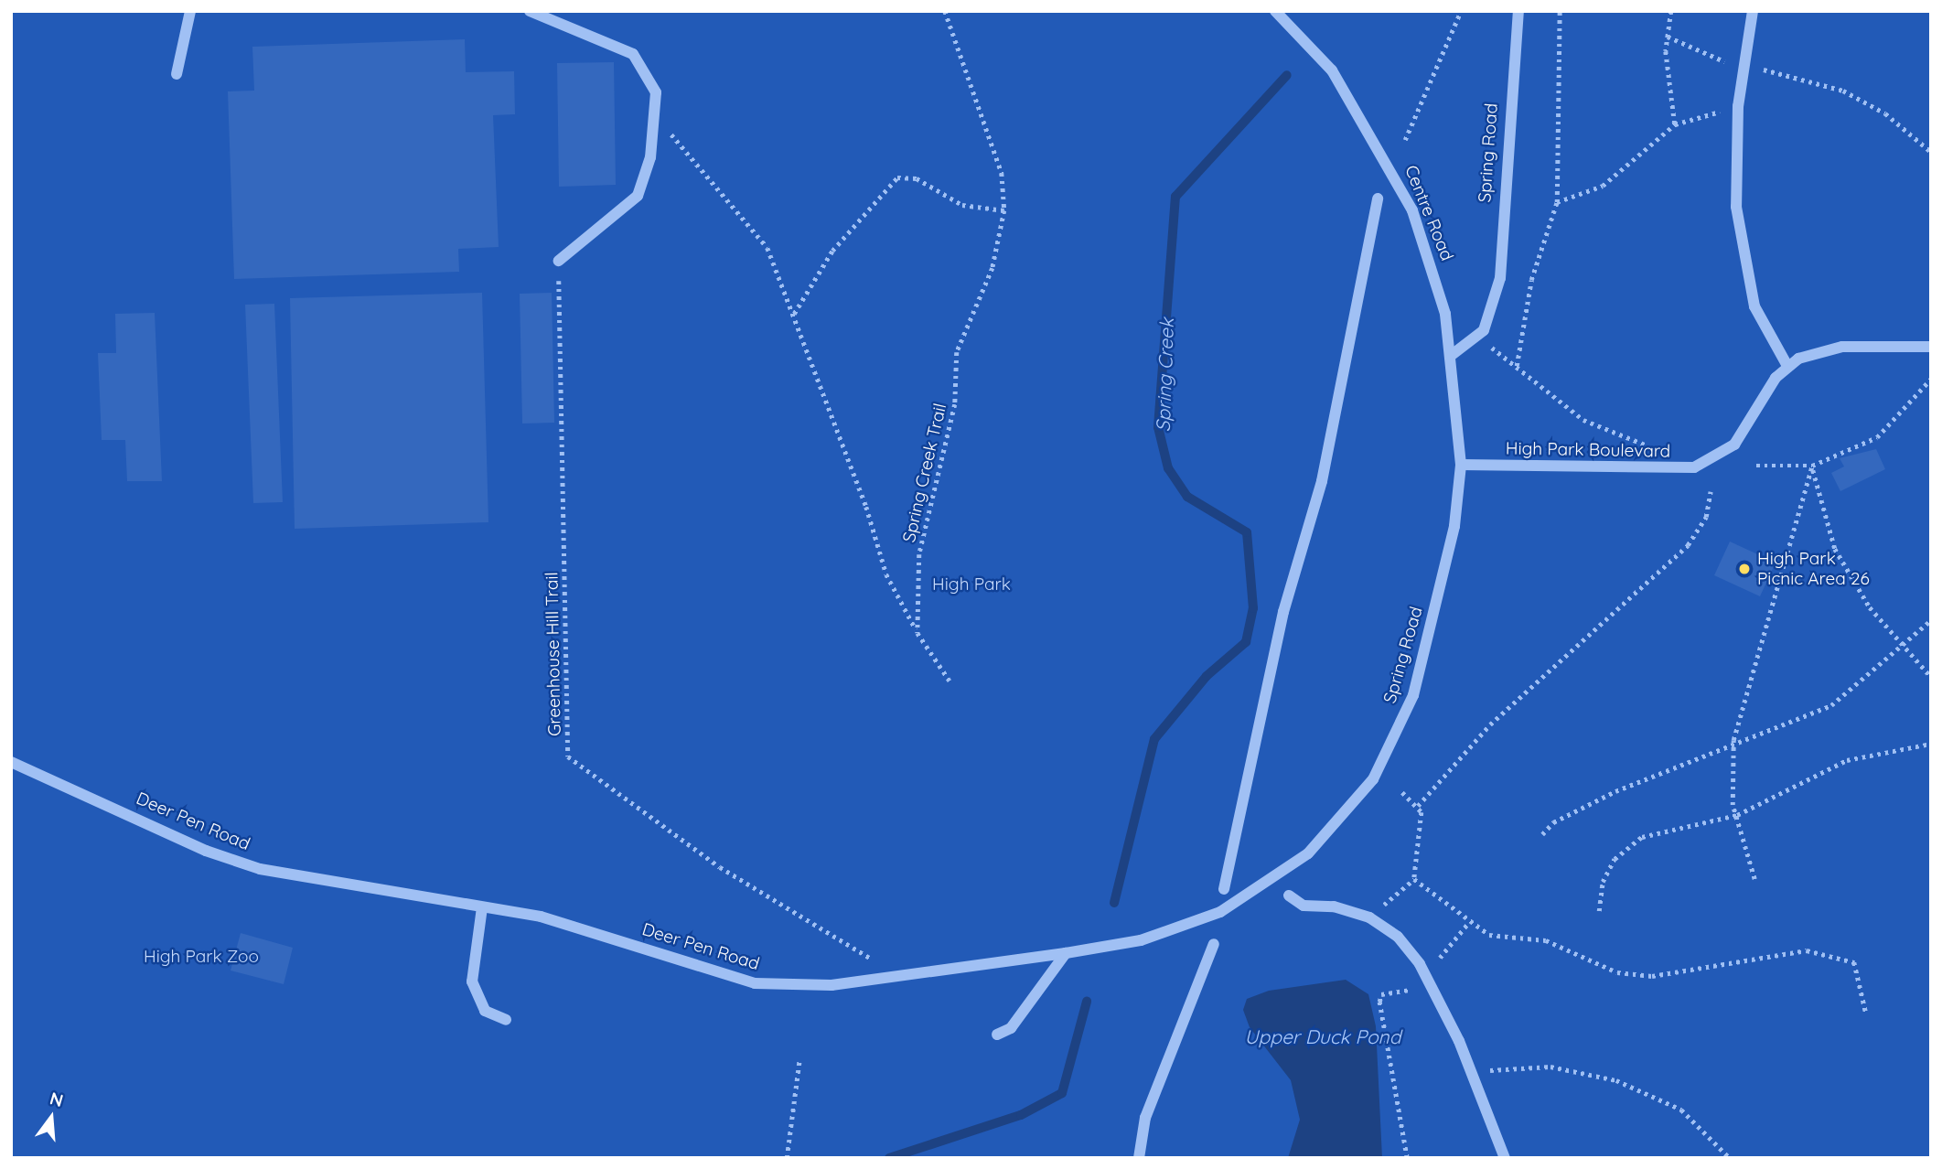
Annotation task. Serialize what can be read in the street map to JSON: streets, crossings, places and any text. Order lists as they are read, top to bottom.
{
  "streets": {
    "street": [
      "Spring Road",
      "Centre Road",
      "High Park Boulevard",
      "Deer Pen Road"
    ],
    "path": ["Spring Creek Trail", "Greenhouse Hill Trail"]
  },
  "crossings": [
    ["Spring Road", "Centre Road"],
    ["Spring Road", "High Park Boulevard"],
    ["Spring Road", "Deer Pen Road"],
    ["Centre Road", "High Park Boulevard"]
  ],
  "water": ["Spring Creek", "Upper Duck Pond"],
  "parks": ["High Park", "High Park Zoo"],
  "places": ["High Park Picnic Area 26"],
  "north": "top"
}
